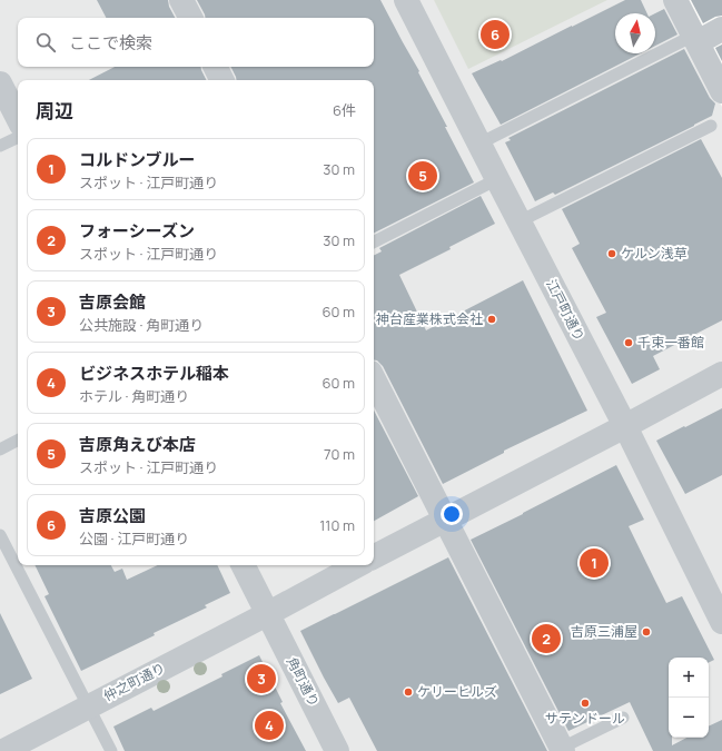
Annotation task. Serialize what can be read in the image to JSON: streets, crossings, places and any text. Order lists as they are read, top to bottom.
{
  "streets": {
    "street": ["江戸町通り", "仲之町通り", "角町通り"]
  },
  "crossings": [
    ["仲之町通り", "角町通り"]
  ],
  "places": [
    "ケルン浅草",
    "神台産業株式会社",
    "千束一番館",
    "吉原三浦屋",
    "ケリーヒルズ",
    "サテンドール"
  ],
  "north": "top",
  "page": {
    "pins": [
      "6",
      "5",
      "1",
      "2",
      "3",
      "4"
    ],
    "search": "ここで検索",
    "heading": ["周辺", "6件"],
    "list": [
      {
        "mark": "1",
        "name": "コルドンブルー",
        "note": "スポット · 江戸町通り",
        "value": "30 m"
      },
      {
        "mark": "2",
        "name": "フォーシーズン",
        "note": "スポット · 江戸町通り",
        "value": "30 m"
      },
      {
        "mark": "3",
        "name": "吉原会館",
        "note": "公共施設 · 角町通り",
        "value": "60 m"
      },
      {
        "mark": "4",
        "name": "ビジネスホテル稲本",
        "note": "ホテル · 角町通り",
        "value": "60 m"
      },
      {
        "mark": "5",
        "name": "吉原角えび本店",
        "note": "スポット · 江戸町通り",
        "value": "70 m"
      },
      {
        "mark": "6",
        "name": "吉原公園",
        "note": "公園 · 江戸町通り",
        "value": "110 m"
      }
    ],
    "map_buttons": ["+", "−"]
  }
}
